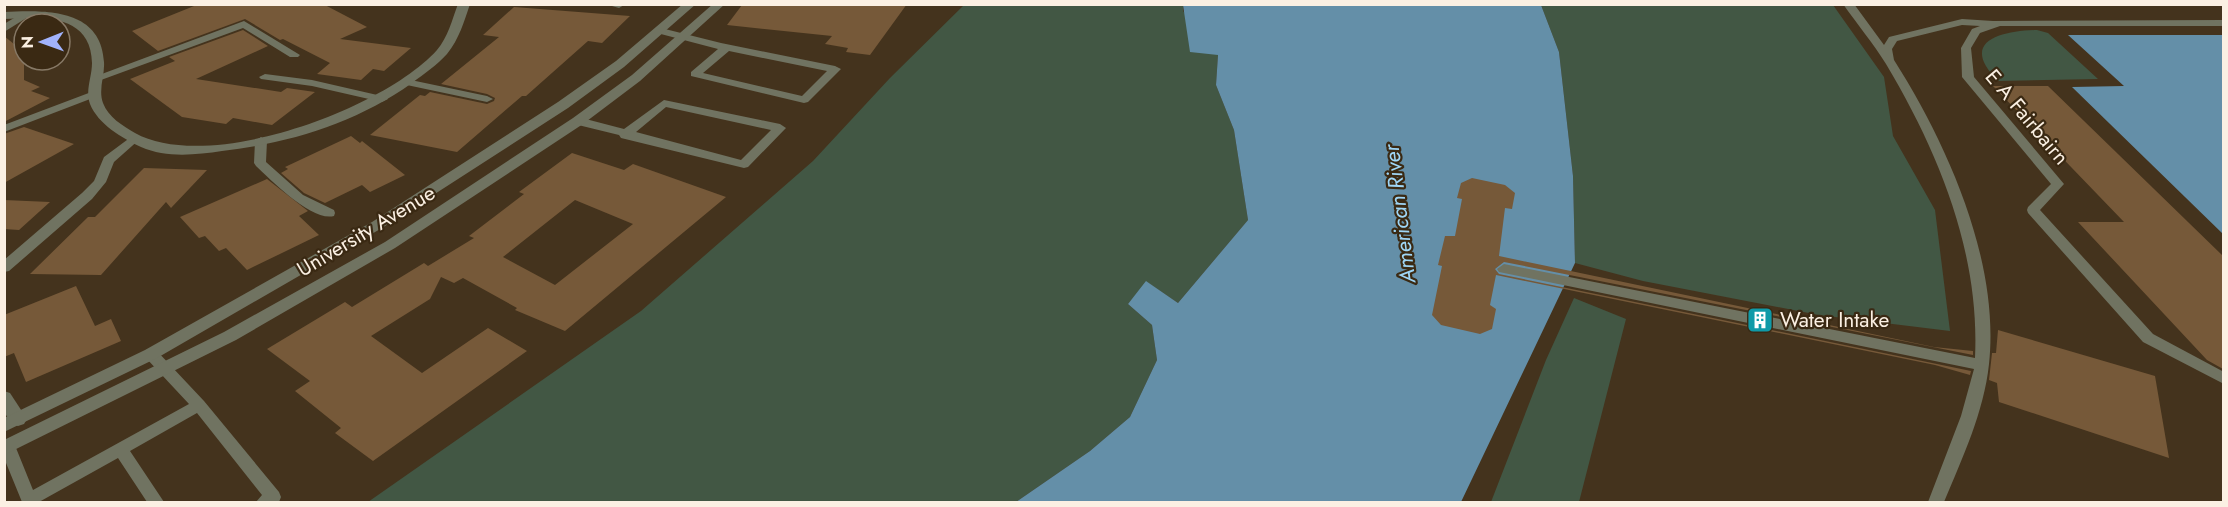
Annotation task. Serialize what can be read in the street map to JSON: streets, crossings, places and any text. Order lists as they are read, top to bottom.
{
  "streets": {
    "street": ["University Avenue"],
    "lane": ["E A Fairbairn"]
  },
  "water": ["American River"],
  "places": {
    "building": ["Water Intake"]
  },
  "north": "left"
}
